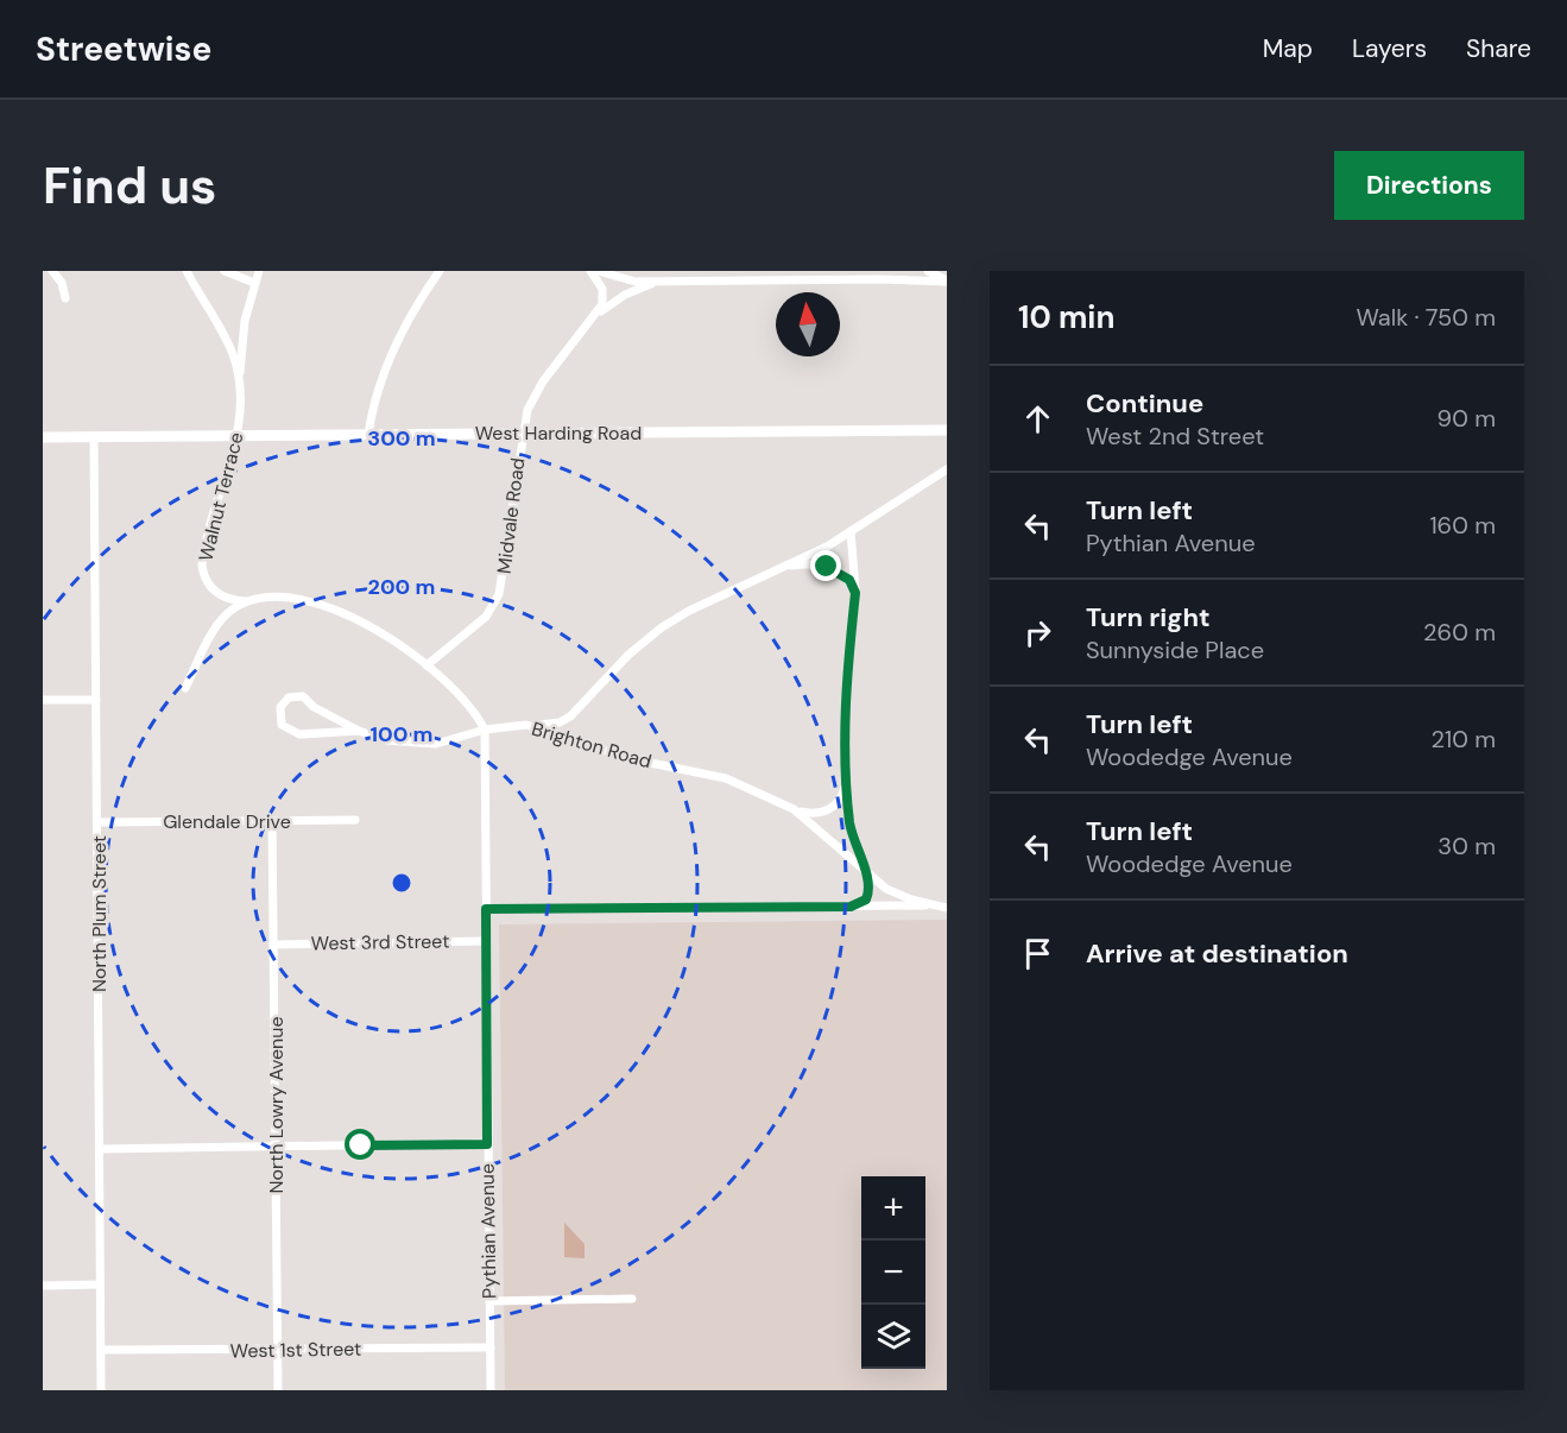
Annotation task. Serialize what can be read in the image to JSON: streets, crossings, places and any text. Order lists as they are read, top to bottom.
{
  "streets": {
    "street": [
      "West Harding Road",
      "Walnut Terrace",
      "Midvale Road",
      "Brighton Road",
      "Glendale Drive",
      "North Plum Street",
      "West 3rd Street",
      "North Lowry Avenue",
      "Pythian Avenue",
      "West 1st Street"
    ]
  },
  "crossings": [
    ["West Harding Road", "Walnut Terrace"],
    ["West Harding Road", "Midvale Road"],
    ["West Harding Road", "North Plum Street"],
    ["Brighton Road", "Pythian Avenue"],
    ["Glendale Drive", "North Plum Street"],
    ["Glendale Drive", "North Lowry Avenue"],
    ["North Plum Street", "West 1st Street"],
    ["West 3rd Street", "North Lowry Avenue"],
    ["West 3rd Street", "Pythian Avenue"],
    ["North Lowry Avenue", "West 1st Street"],
    ["Pythian Avenue", "West 1st Street"]
  ],
  "north": "top",
  "page": {
    "header": "Streetwise",
    "nav": ["Map", "Layers", "Share"],
    "buttons": "Directions",
    "title": "Find us",
    "heading": ["10 min", "Walk · 750 m"],
    "list": [
      ["Continue", "West 2nd Street", "90 m"],
      ["Turn left", "Pythian Avenue", "160 m"],
      ["Turn right", "Sunnyside Place", "260 m"],
      ["Turn left", "Woodedge Avenue", "210 m"],
      ["Turn left", "Woodedge Avenue", "30 m"],
      "Arrive at destination"
    ],
    "map_buttons": ["+", "−"]
  },
  "rings": ["300 m", "200 m", "100 m"]
}
